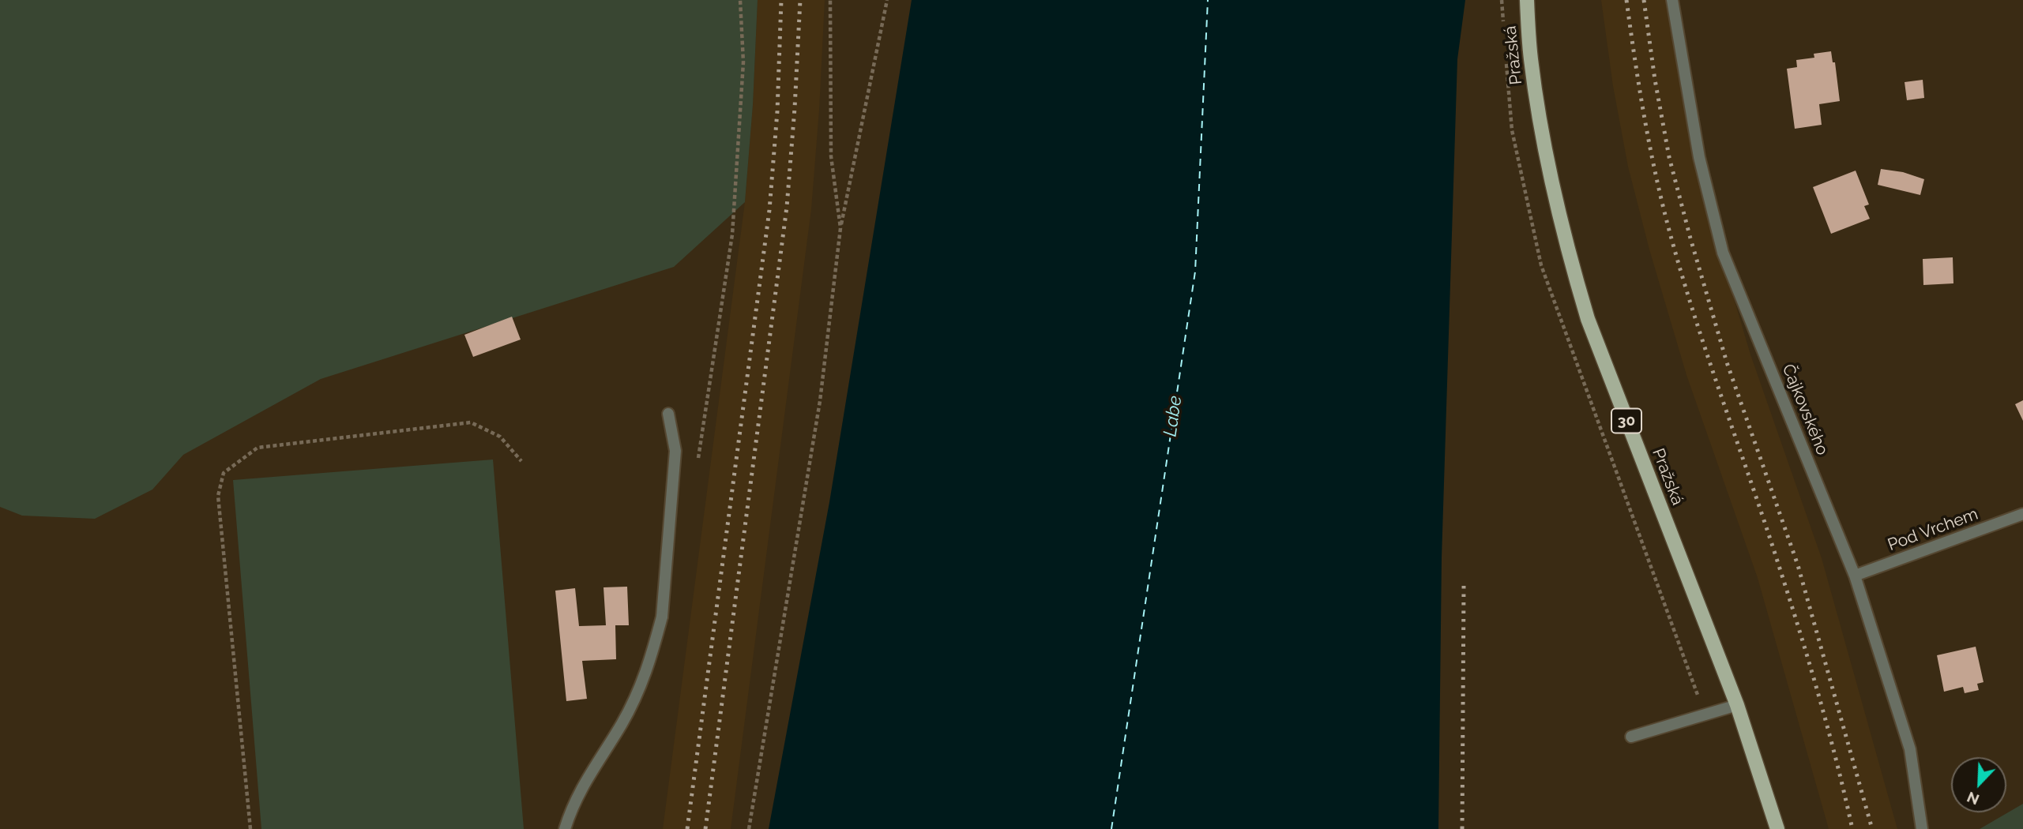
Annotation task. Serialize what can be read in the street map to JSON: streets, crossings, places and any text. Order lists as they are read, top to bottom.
{
  "streets": {
    "main road": ["Pražská", "30"],
    "street": ["Čajkovského", "Pod Vrchem"]
  },
  "crossings": [
    ["Čajkovského", "Pod Vrchem"]
  ],
  "water": ["Labe"],
  "north": "bottom left"
}
